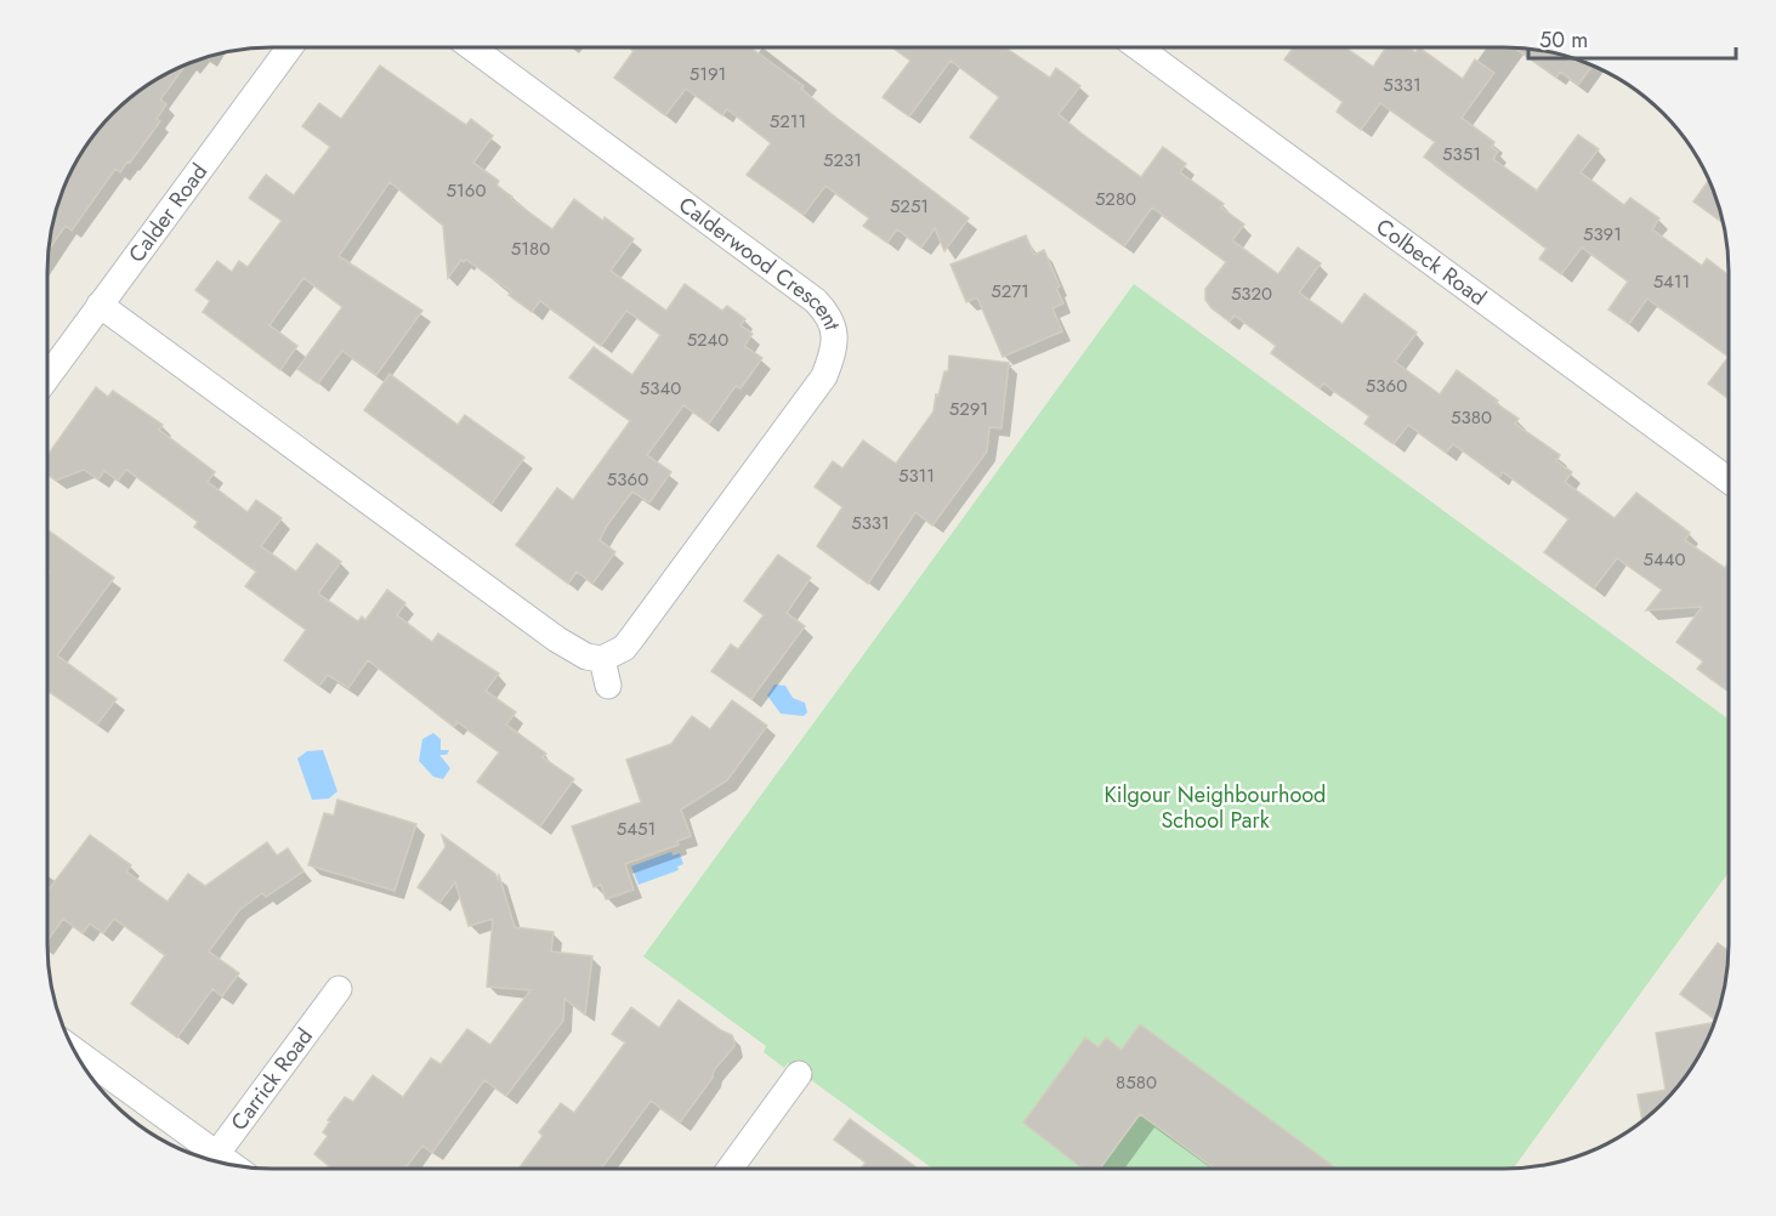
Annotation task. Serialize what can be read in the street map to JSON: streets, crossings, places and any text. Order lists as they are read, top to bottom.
{
  "streets": {
    "street": [
      "Calder Road",
      "Colbeck Road",
      "Calderwood Crescent",
      "Carrick Road"
    ]
  },
  "parks": ["Kilgour Neighbourhood School Park"],
  "house_numbers": [
    "5191",
    "5331",
    "5211",
    "5351",
    "5231",
    "5160",
    "5280",
    "5251",
    "5391",
    "5180",
    "5411",
    "5271",
    "5320",
    "5240",
    "5360",
    "5340",
    "5291",
    "5380",
    "5311",
    "5360",
    "5331",
    "5440",
    "5451",
    "8580"
  ],
  "scale_bar": "50 m"
}
